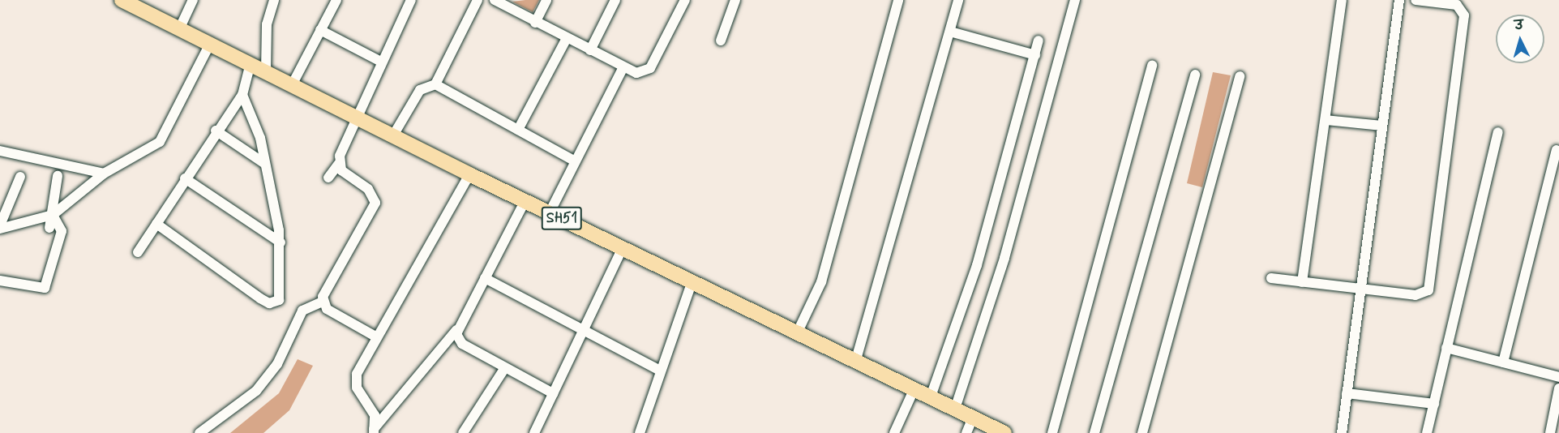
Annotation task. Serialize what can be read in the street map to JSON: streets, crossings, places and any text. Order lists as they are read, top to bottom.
{
  "streets": {
    "main road": ["SH51"]
  },
  "north": "top"
}
